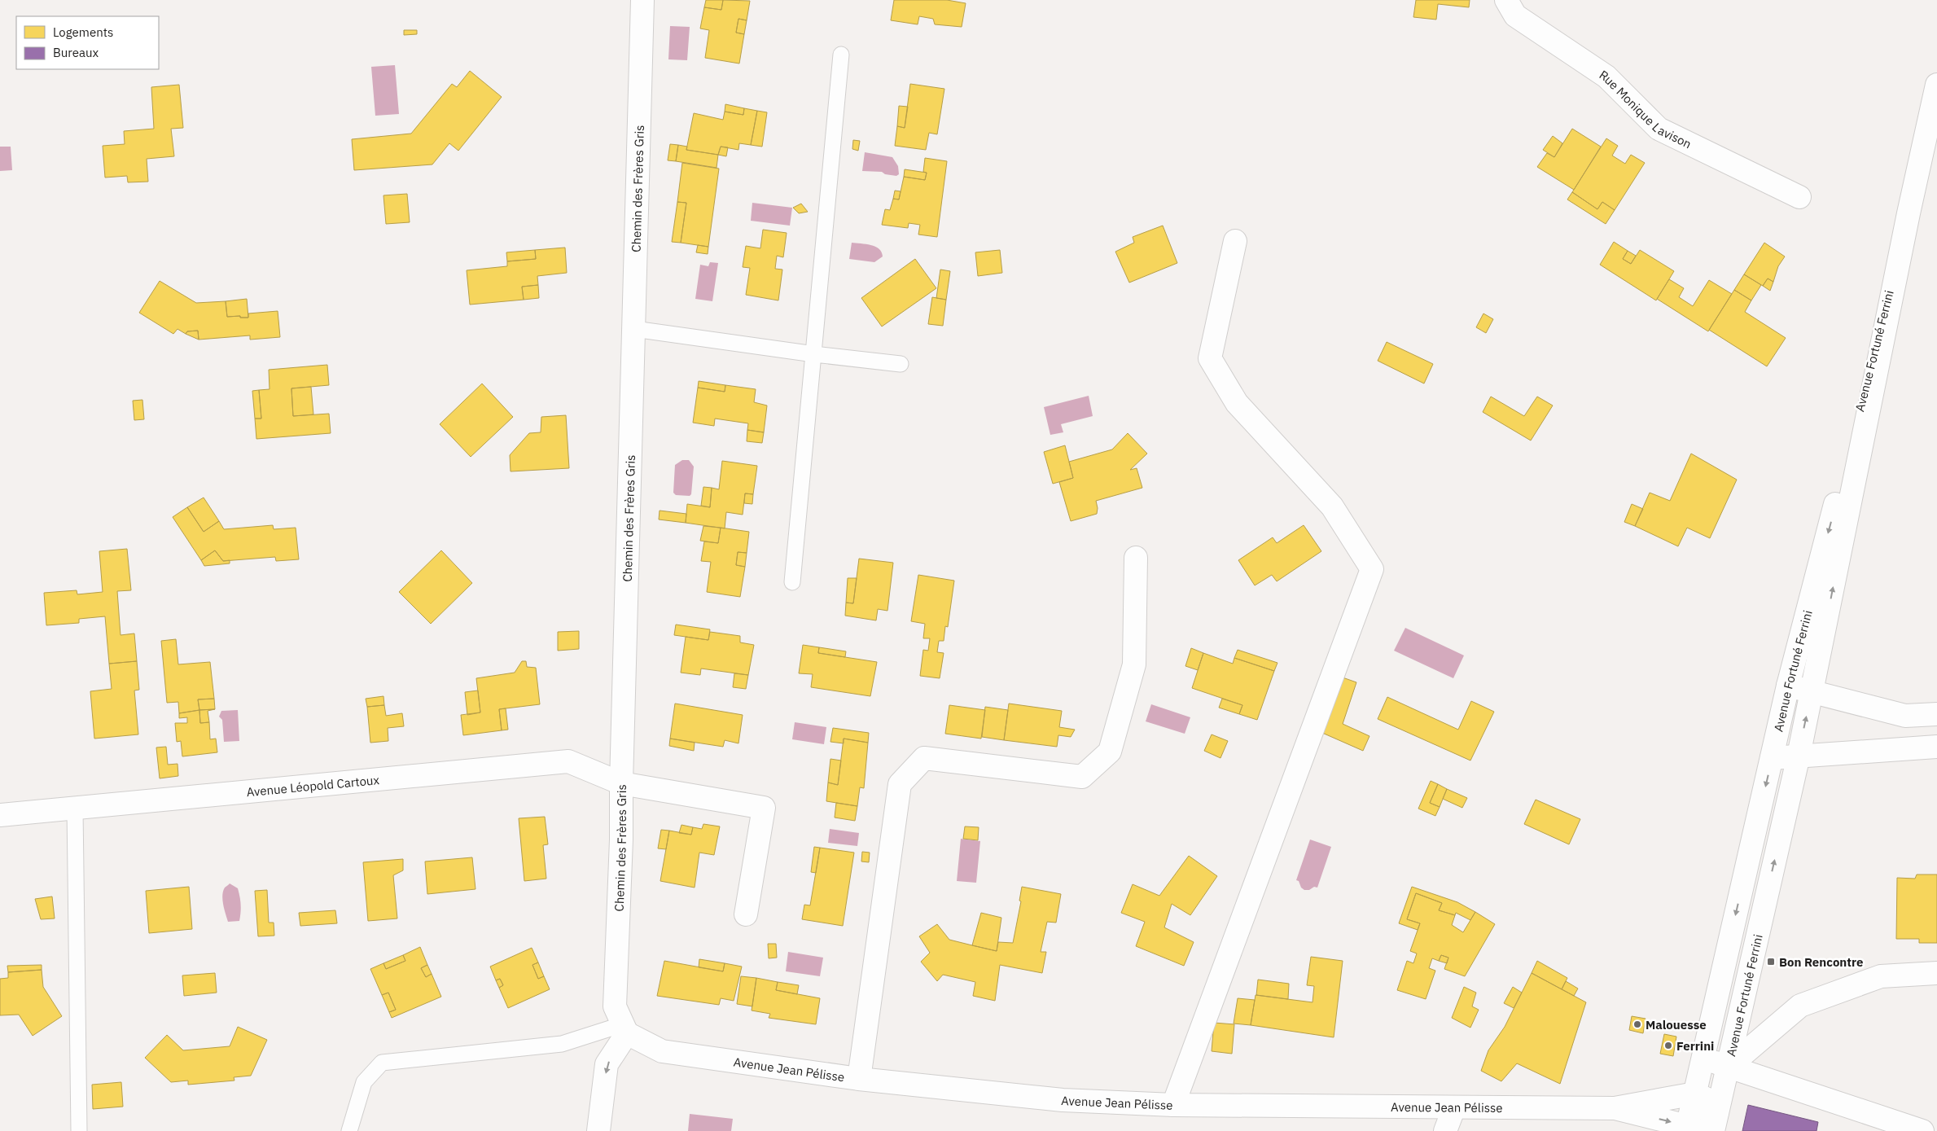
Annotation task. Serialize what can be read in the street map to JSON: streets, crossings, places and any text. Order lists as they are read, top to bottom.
{
  "streets": {
    "street": [
      "Rue Monique Lavison",
      "Chemin des Frères Gris",
      "Avenue Fortuné Ferrini",
      "Avenue Léopold Cartoux",
      "Avenue Jean Pélisse"
    ]
  },
  "crossings": [
    ["Chemin des Frères Gris", "Avenue Léopold Cartoux"],
    ["Chemin des Frères Gris", "Avenue Jean Pélisse"],
    ["Avenue Fortuné Ferrini", "Avenue Jean Pélisse"]
  ],
  "places": {
    "transit": ["Bon Rencontre"],
    "other": ["Malouesse", "Ferrini"]
  },
  "legend": ["Logements", "Bureaux"]
}
